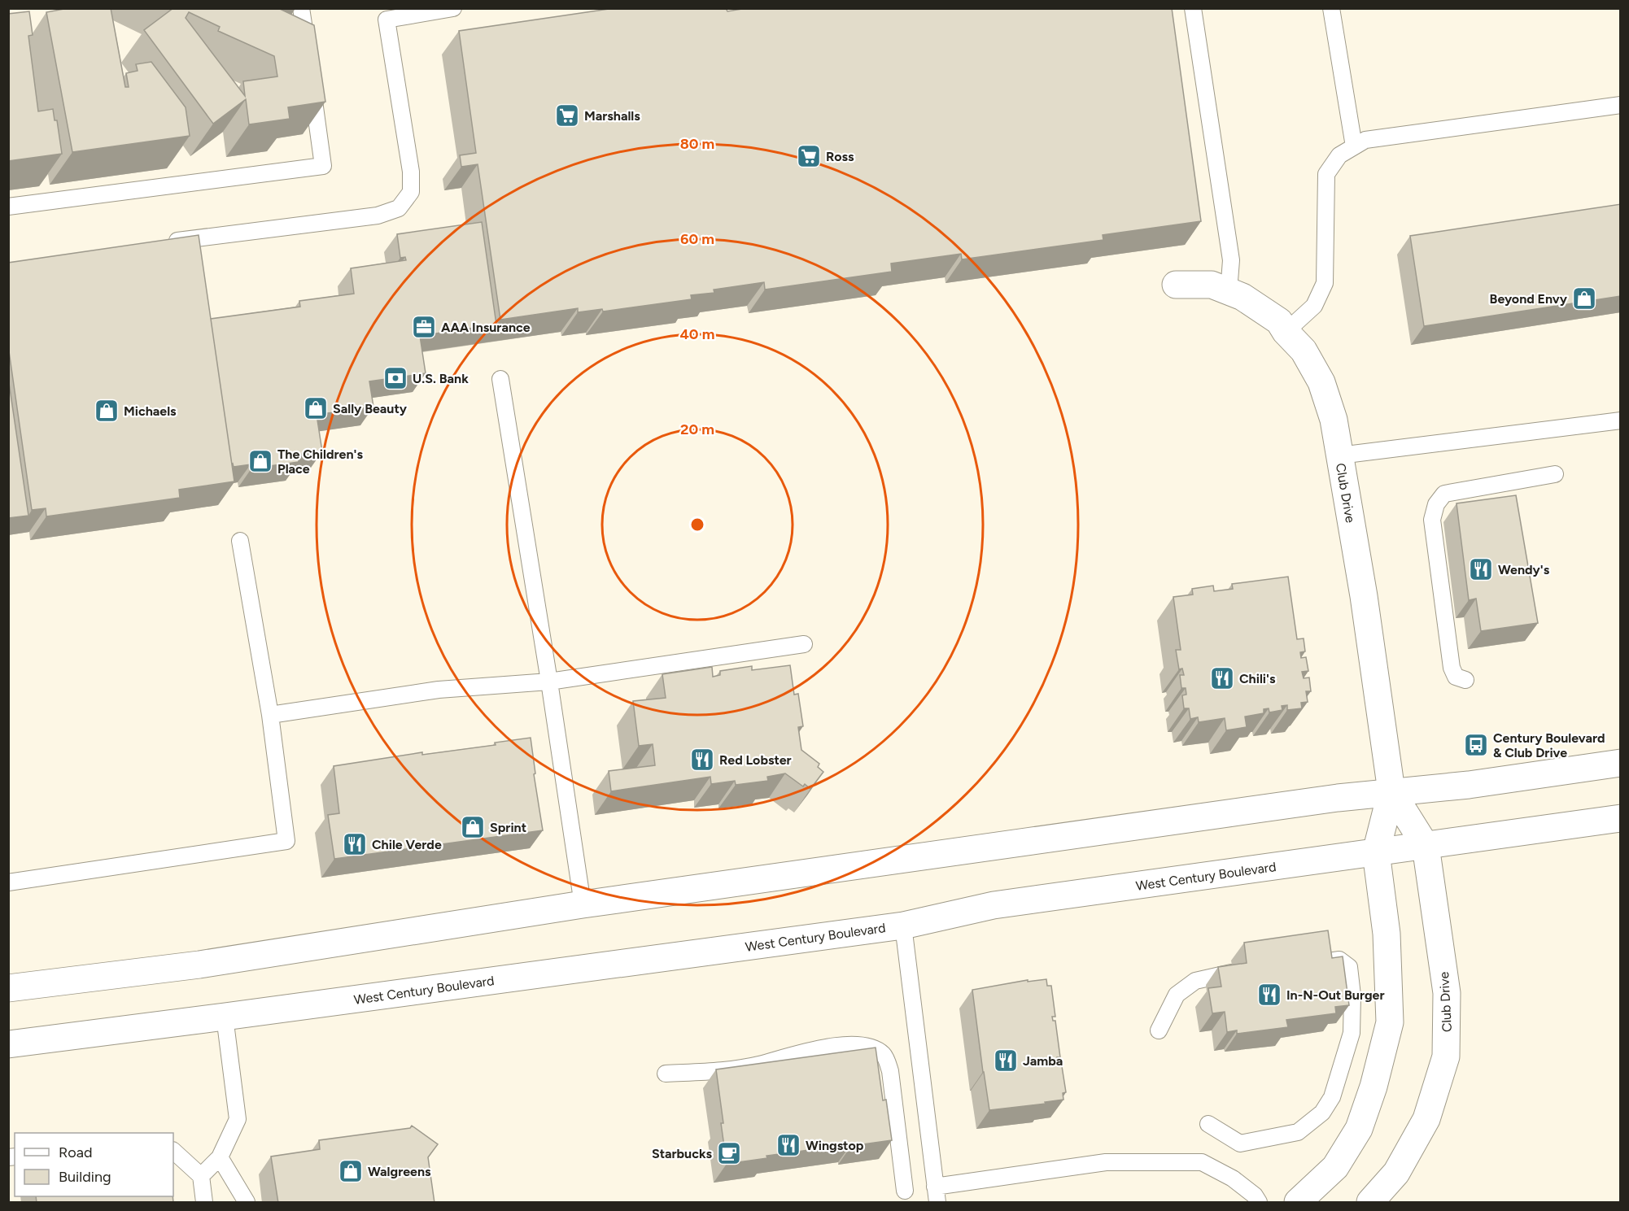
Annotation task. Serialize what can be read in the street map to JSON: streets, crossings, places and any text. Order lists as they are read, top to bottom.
{
  "streets": {
    "main road": ["Club Drive", "West Century Boulevard"]
  },
  "crossings": [
    ["Club Drive", "West Century Boulevard"]
  ],
  "places": {
    "supermarket": ["Marshalls", "Ross"],
    "shop": [
      "Beyond Envy",
      "Sally Beauty",
      "Michaels",
      "The Children's Place",
      "Sprint",
      "Walgreens"
    ],
    "office": ["AAA Insurance"],
    "bank": ["U.S. Bank"],
    "restaurant": [
      "Wendy's",
      "Chili's",
      "Red Lobster",
      "Chile Verde",
      "In-N-Out Burger",
      "Jamba",
      "Wingstop"
    ],
    "bus stop": ["Century Boulevard & Club Drive"],
    "cafe": ["Starbucks"]
  },
  "legend": ["Road", "Building"],
  "rings": [
    "80 m",
    "60 m",
    "40 m",
    "20 m"
  ]
}
